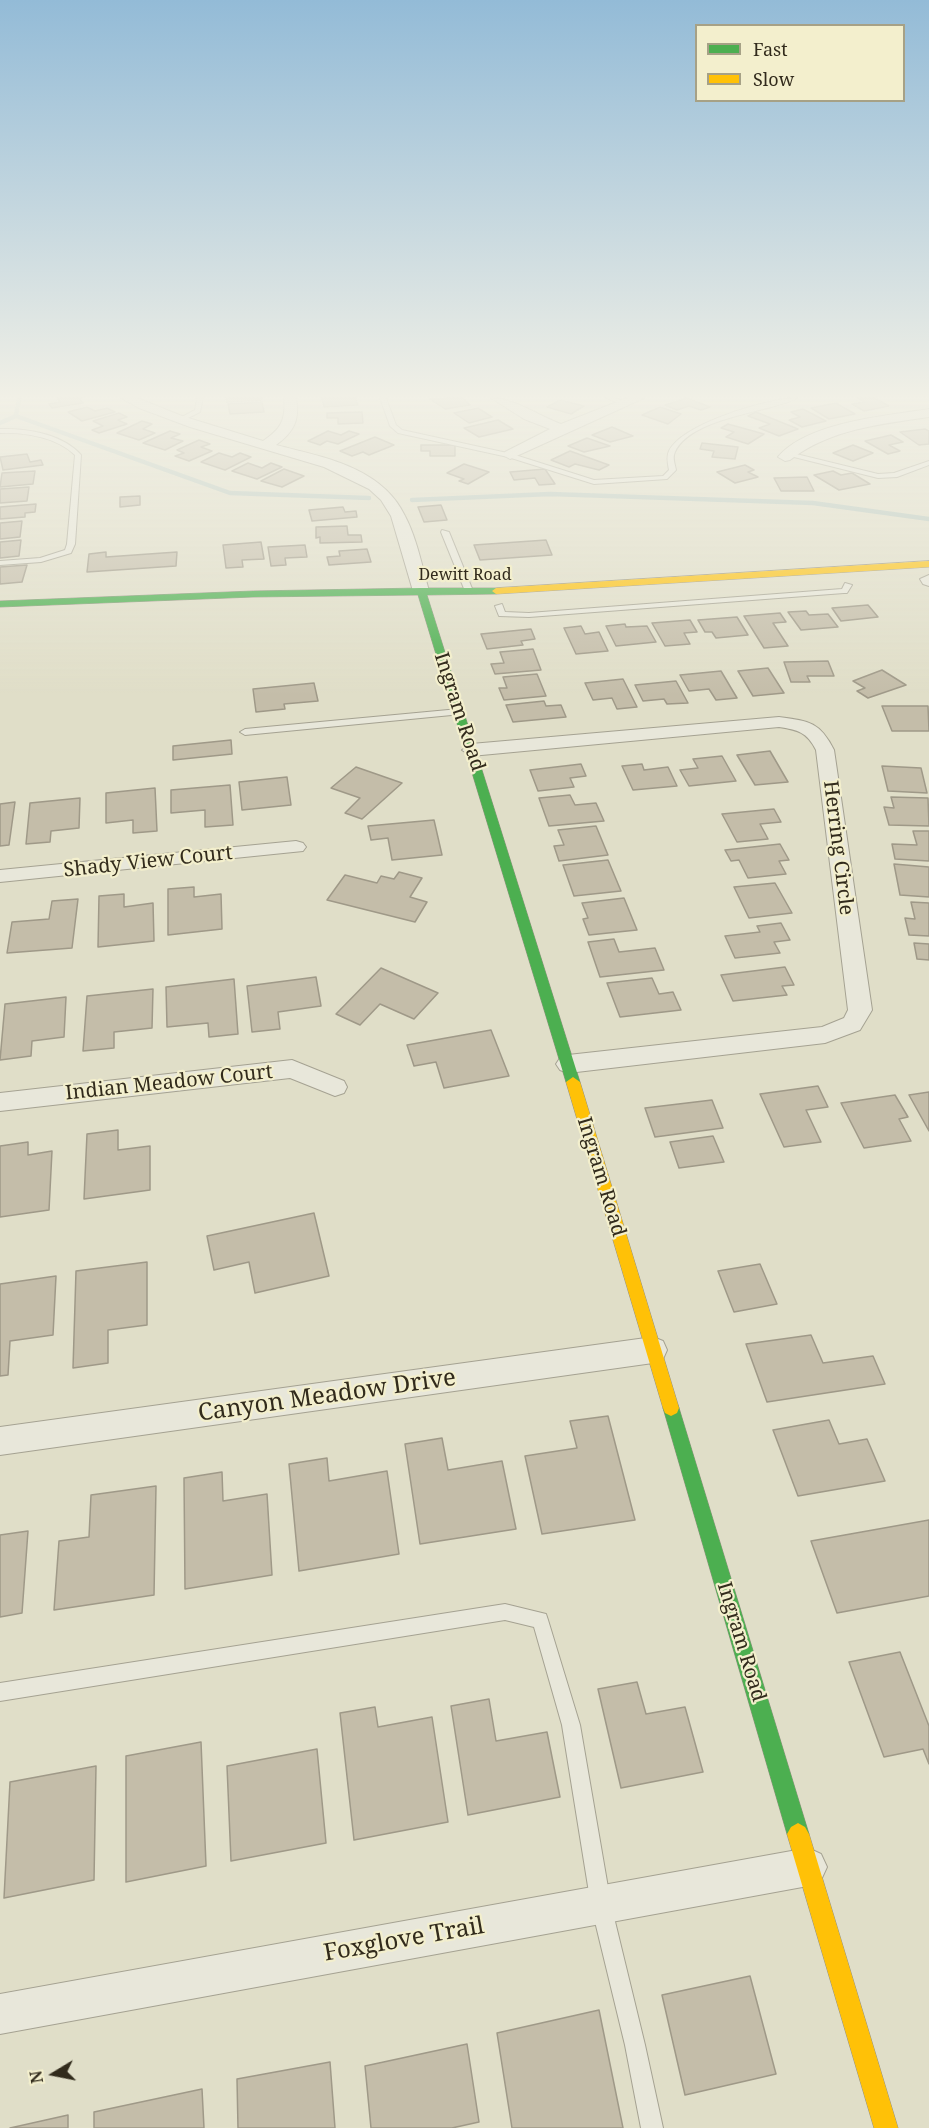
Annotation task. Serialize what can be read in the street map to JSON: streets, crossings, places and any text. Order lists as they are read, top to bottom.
{
  "streets": {
    "main road": ["Dewitt Road", "Ingram Road"],
    "street": [
      "Herring Circle",
      "Shady View Court",
      "Indian Meadow Court",
      "Canyon Meadow Drive",
      "Foxglove Trail"
    ]
  },
  "crossings": [
    ["Dewitt Road", "Ingram Road"],
    ["Ingram Road", "Herring Circle"],
    ["Ingram Road", "Canyon Meadow Drive"],
    ["Ingram Road", "Foxglove Trail"]
  ],
  "legend": ["Fast", "Slow"],
  "north": "left"
}
